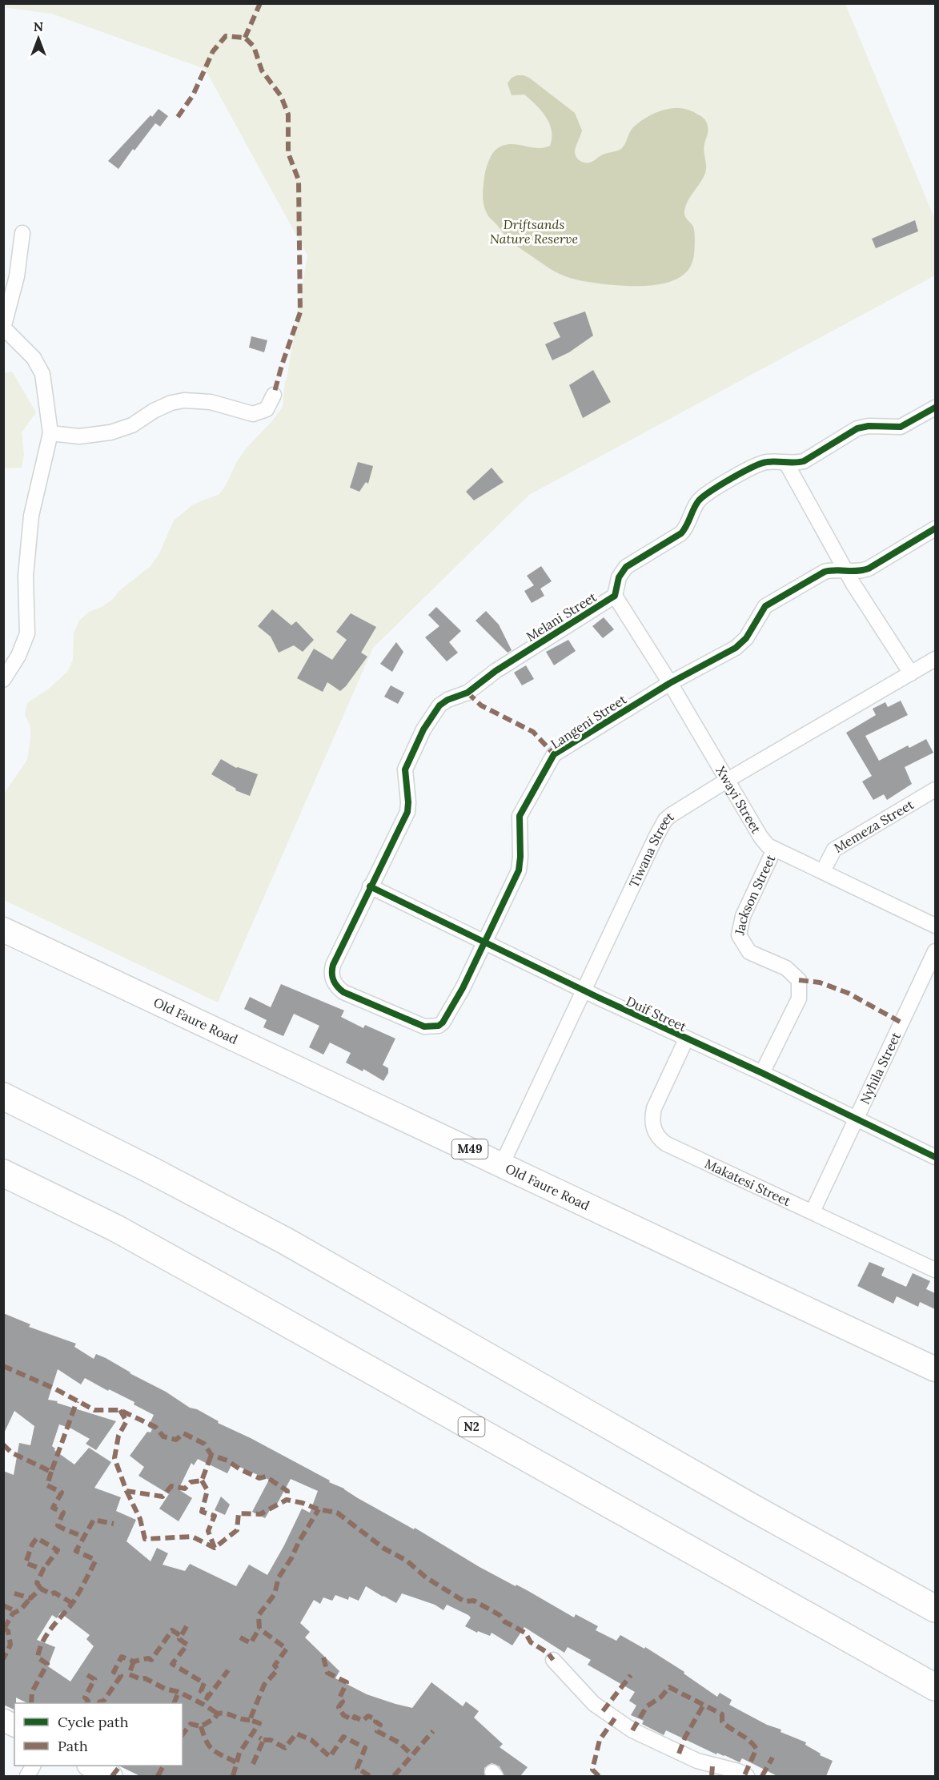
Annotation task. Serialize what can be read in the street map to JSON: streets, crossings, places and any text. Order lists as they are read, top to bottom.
{
  "streets": {
    "highway": ["N2"],
    "main road": ["Old Faure Road", "M49"],
    "street": [
      "Melani Street",
      "Langeni Street",
      "Xwayi Street",
      "Memeza Street",
      "Tiwana Street",
      "Jackson Street",
      "Duif Street",
      "Nyhila Street",
      "Makatesi Street"
    ]
  },
  "crossings": [
    ["Melani Street", "Langeni Street"],
    ["Melani Street", "Xwayi Street"],
    ["Melani Street", "Duif Street"],
    ["Langeni Street", "Xwayi Street"],
    ["Langeni Street", "Duif Street"],
    ["Xwayi Street", "Memeza Street"],
    ["Xwayi Street", "Tiwana Street"],
    ["Xwayi Street", "Jackson Street"],
    ["Tiwana Street", "Duif Street"],
    ["Tiwana Street", "Old Faure Road"],
    ["Jackson Street", "Duif Street"],
    ["Duif Street", "Nyhila Street"],
    ["Duif Street", "Makatesi Street"],
    ["Nyhila Street", "Makatesi Street"]
  ],
  "parks": ["Driftsands Nature Reserve"],
  "legend": ["Cycle path", "Path"],
  "north": "top"
}
